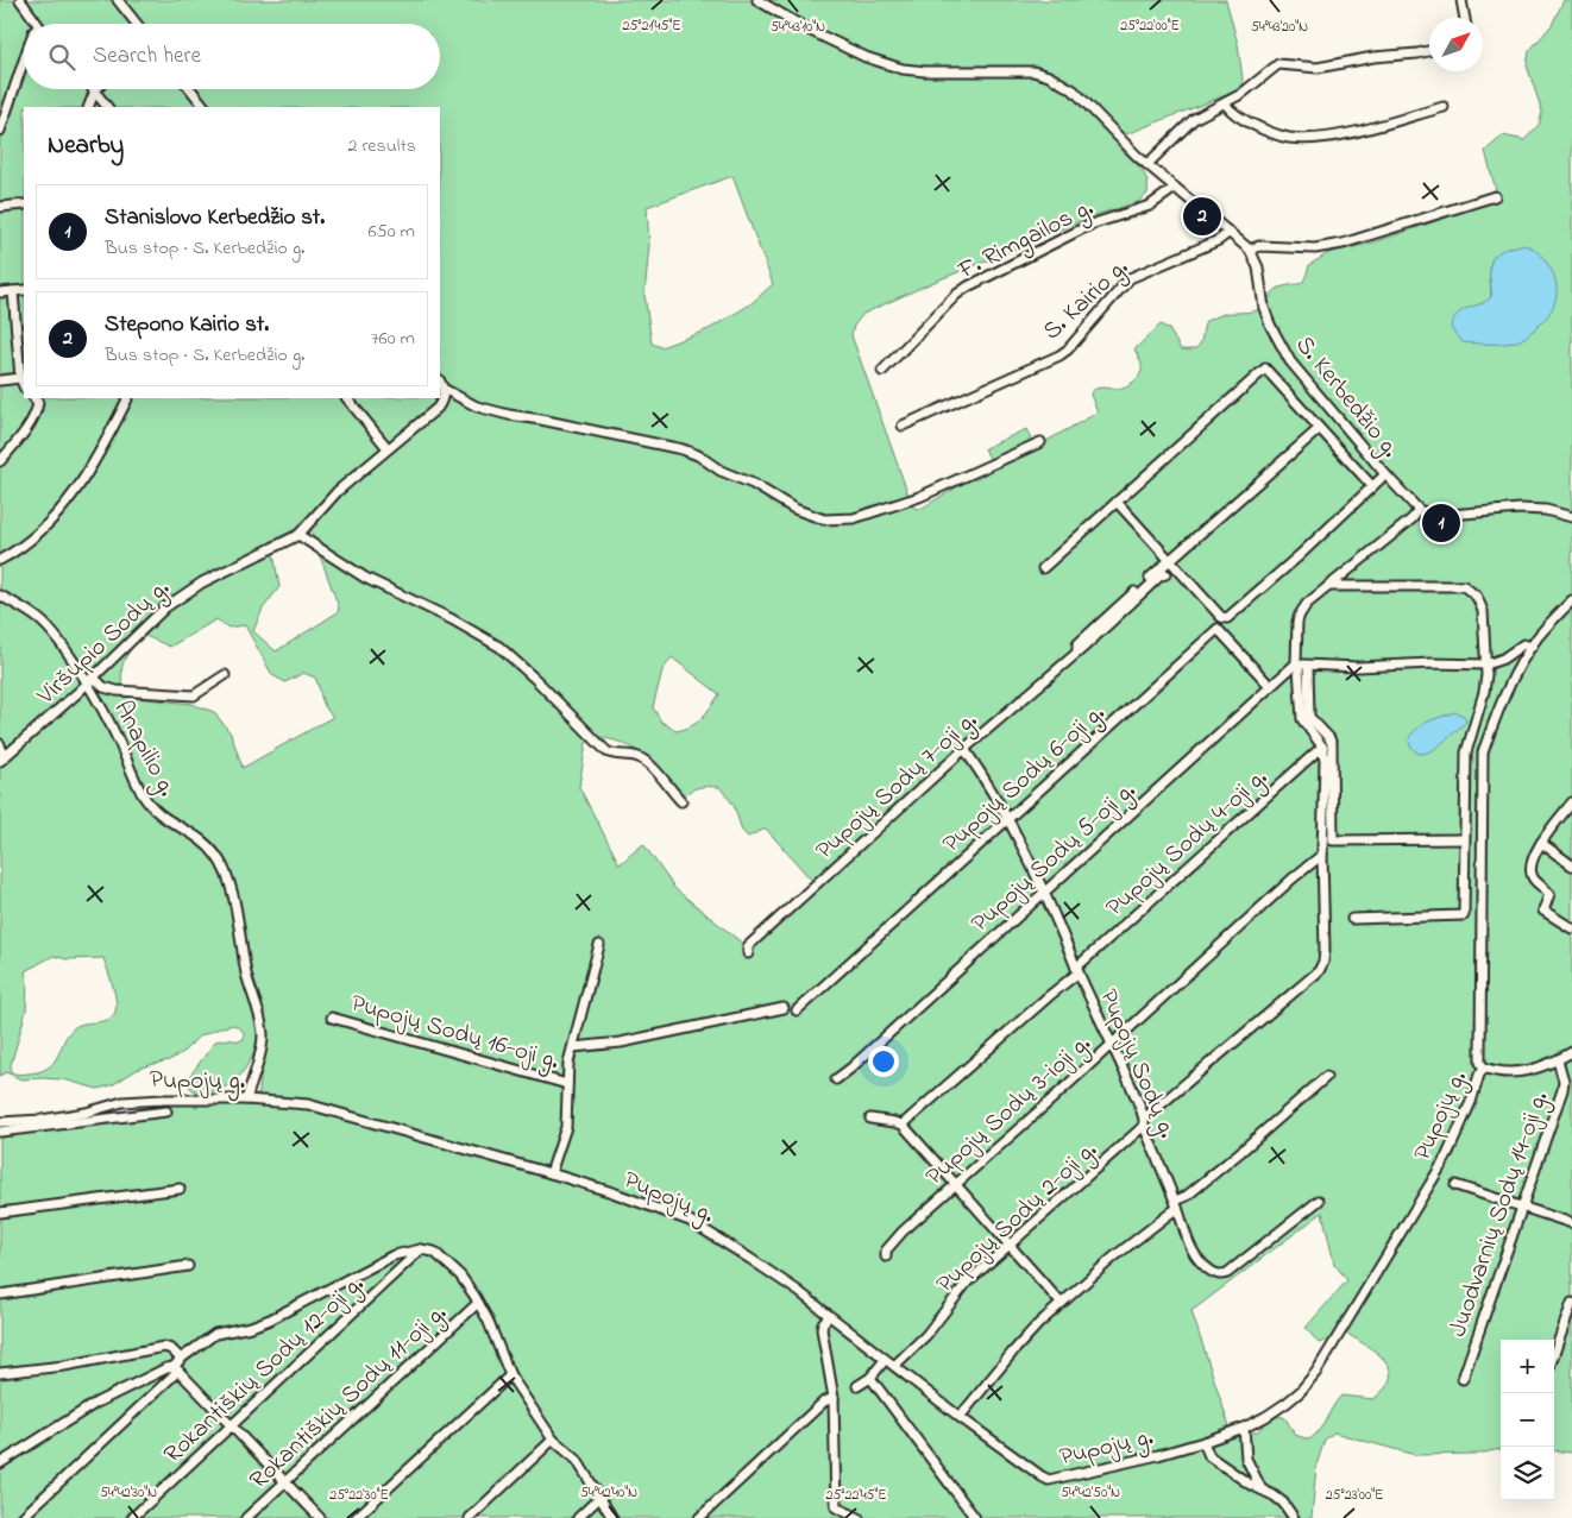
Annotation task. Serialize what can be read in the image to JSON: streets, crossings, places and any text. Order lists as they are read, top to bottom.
{
  "streets": {
    "street": [
      "F. Rimgailos g.",
      "S. Kairio g.",
      "S. Kerbedžio g.",
      "Viršupio Sodų g.",
      "Anapilio g.",
      "Pupojų Sodų 6-oji g.",
      "Pupojų Sodų 7-oji g.",
      "Pupojų Sodų 4-oji g.",
      "Pupojų Sodų 5-oji g.",
      "Pupojų Sodų 16-oji g.",
      "Pupojų Sodų g.",
      "Pupojų g.",
      "Pupojų Sodų 3-ioji g.",
      "Juodvarnių Sodų 14-oji g.",
      "Pupojų Sodų 2-oji g.",
      "Rokantiškių Sodų 12-oji g.",
      "Rokantiškių Sodų 11-oji g."
    ]
  },
  "crossings": [
    ["F. Rimgailos g.", "S. Kerbedžio g."],
    ["S. Kairio g.", "S. Kerbedžio g."],
    ["S. Kerbedžio g.", "Pupojų Sodų 2-oji g."],
    ["Viršupio Sodų g.", "Anapilio g."],
    ["Anapilio g.", "Pupojų g."],
    ["Pupojų Sodų 6-oji g.", "Pupojų Sodų 5-oji g."],
    ["Pupojų Sodų 6-oji g.", "Pupojų Sodų g."],
    ["Pupojų Sodų 7-oji g.", "Pupojų Sodų g."],
    ["Pupojų Sodų 4-oji g.", "Pupojų Sodų g."],
    ["Pupojų Sodų 4-oji g.", "Pupojų Sodų 2-oji g."],
    ["Pupojų Sodų 5-oji g.", "Pupojų Sodų g."],
    ["Pupojų Sodų 5-oji g.", "Pupojų Sodų 2-oji g."],
    ["Pupojų Sodų g.", "Pupojų Sodų 3-ioji g."],
    ["Pupojų Sodų g.", "Pupojų Sodų 2-oji g."],
    ["Pupojų g.", "Pupojų Sodų 2-oji g."],
    ["Pupojų Sodų 3-ioji g.", "Pupojų Sodų 2-oji g."]
  ],
  "north": "top right",
  "page": {
    "search": "Search here",
    "heading": ["Nearby", "2 results"],
    "list": [
      {
        "mark": "1",
        "name": "Stanislovo Kerbedžio st.",
        "note": "Bus stop · S. Kerbedžio g.",
        "value": "650 m"
      },
      {
        "mark": "2",
        "name": "Stepono Kairio st.",
        "note": "Bus stop · S. Kerbedžio g.",
        "value": "760 m"
      }
    ],
    "pins": ["2", "1"],
    "map_buttons": ["+", "−"]
  },
  "coordinates": [
    "25°21'45\"E",
    "25°22'00\"E",
    "54°43'10\"N",
    "54°43'20\"N",
    "54°42'30\"N",
    "54°42'40\"N",
    "54°42'50\"N",
    "25°22'30\"E",
    "25°22'45\"E",
    "25°23'00\"E"
  ]
}
